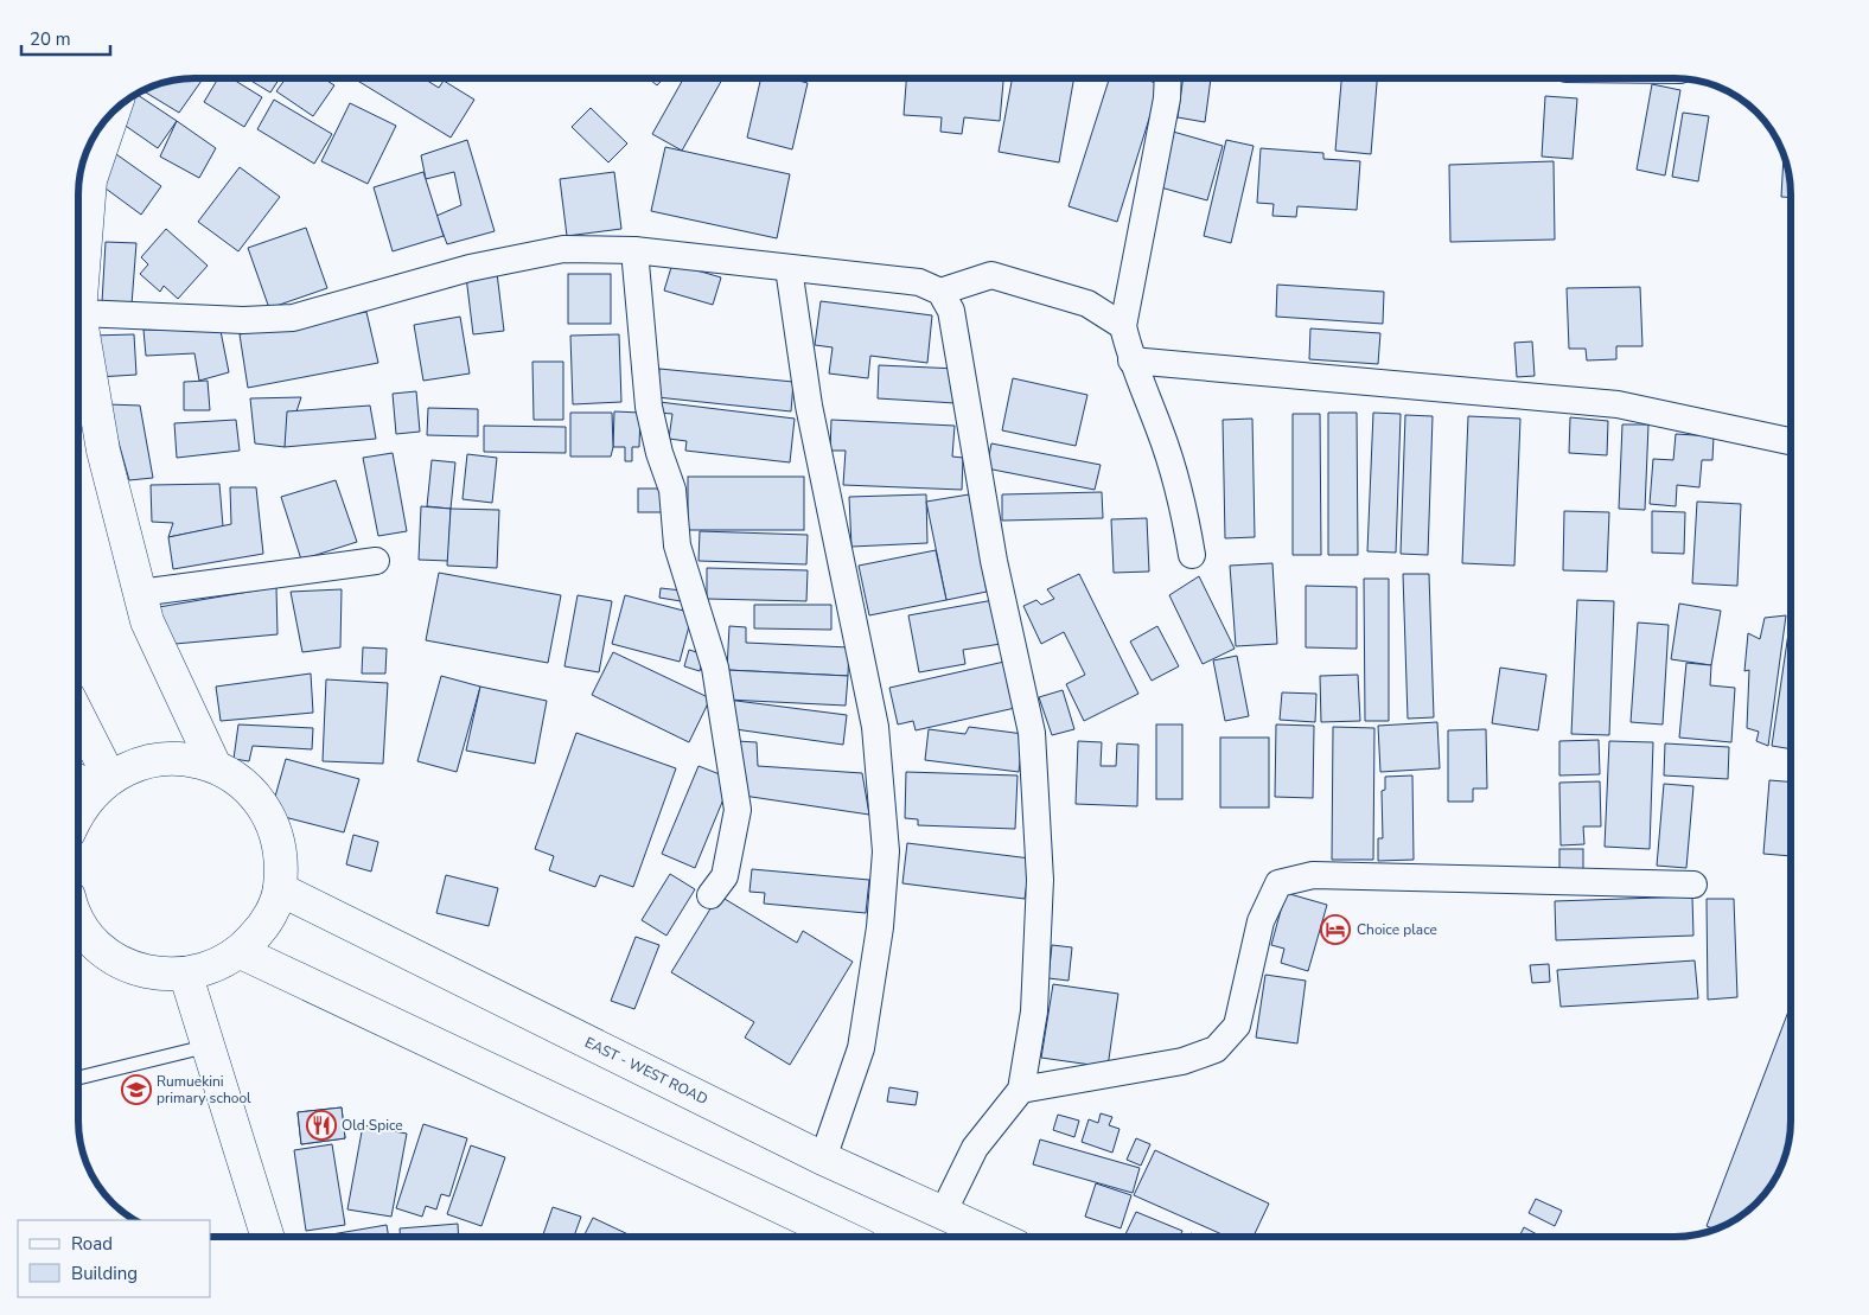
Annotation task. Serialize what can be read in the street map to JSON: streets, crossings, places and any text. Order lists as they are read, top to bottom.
{
  "streets": {
    "main road": ["EAST - WEST ROAD"]
  },
  "places": {
    "hotel": ["Choice place"],
    "school or university": ["Rumuekini primary school"],
    "restaurant": ["Old Spice"]
  },
  "legend": ["Road", "Building"],
  "scale_bar": "20 m"
}
